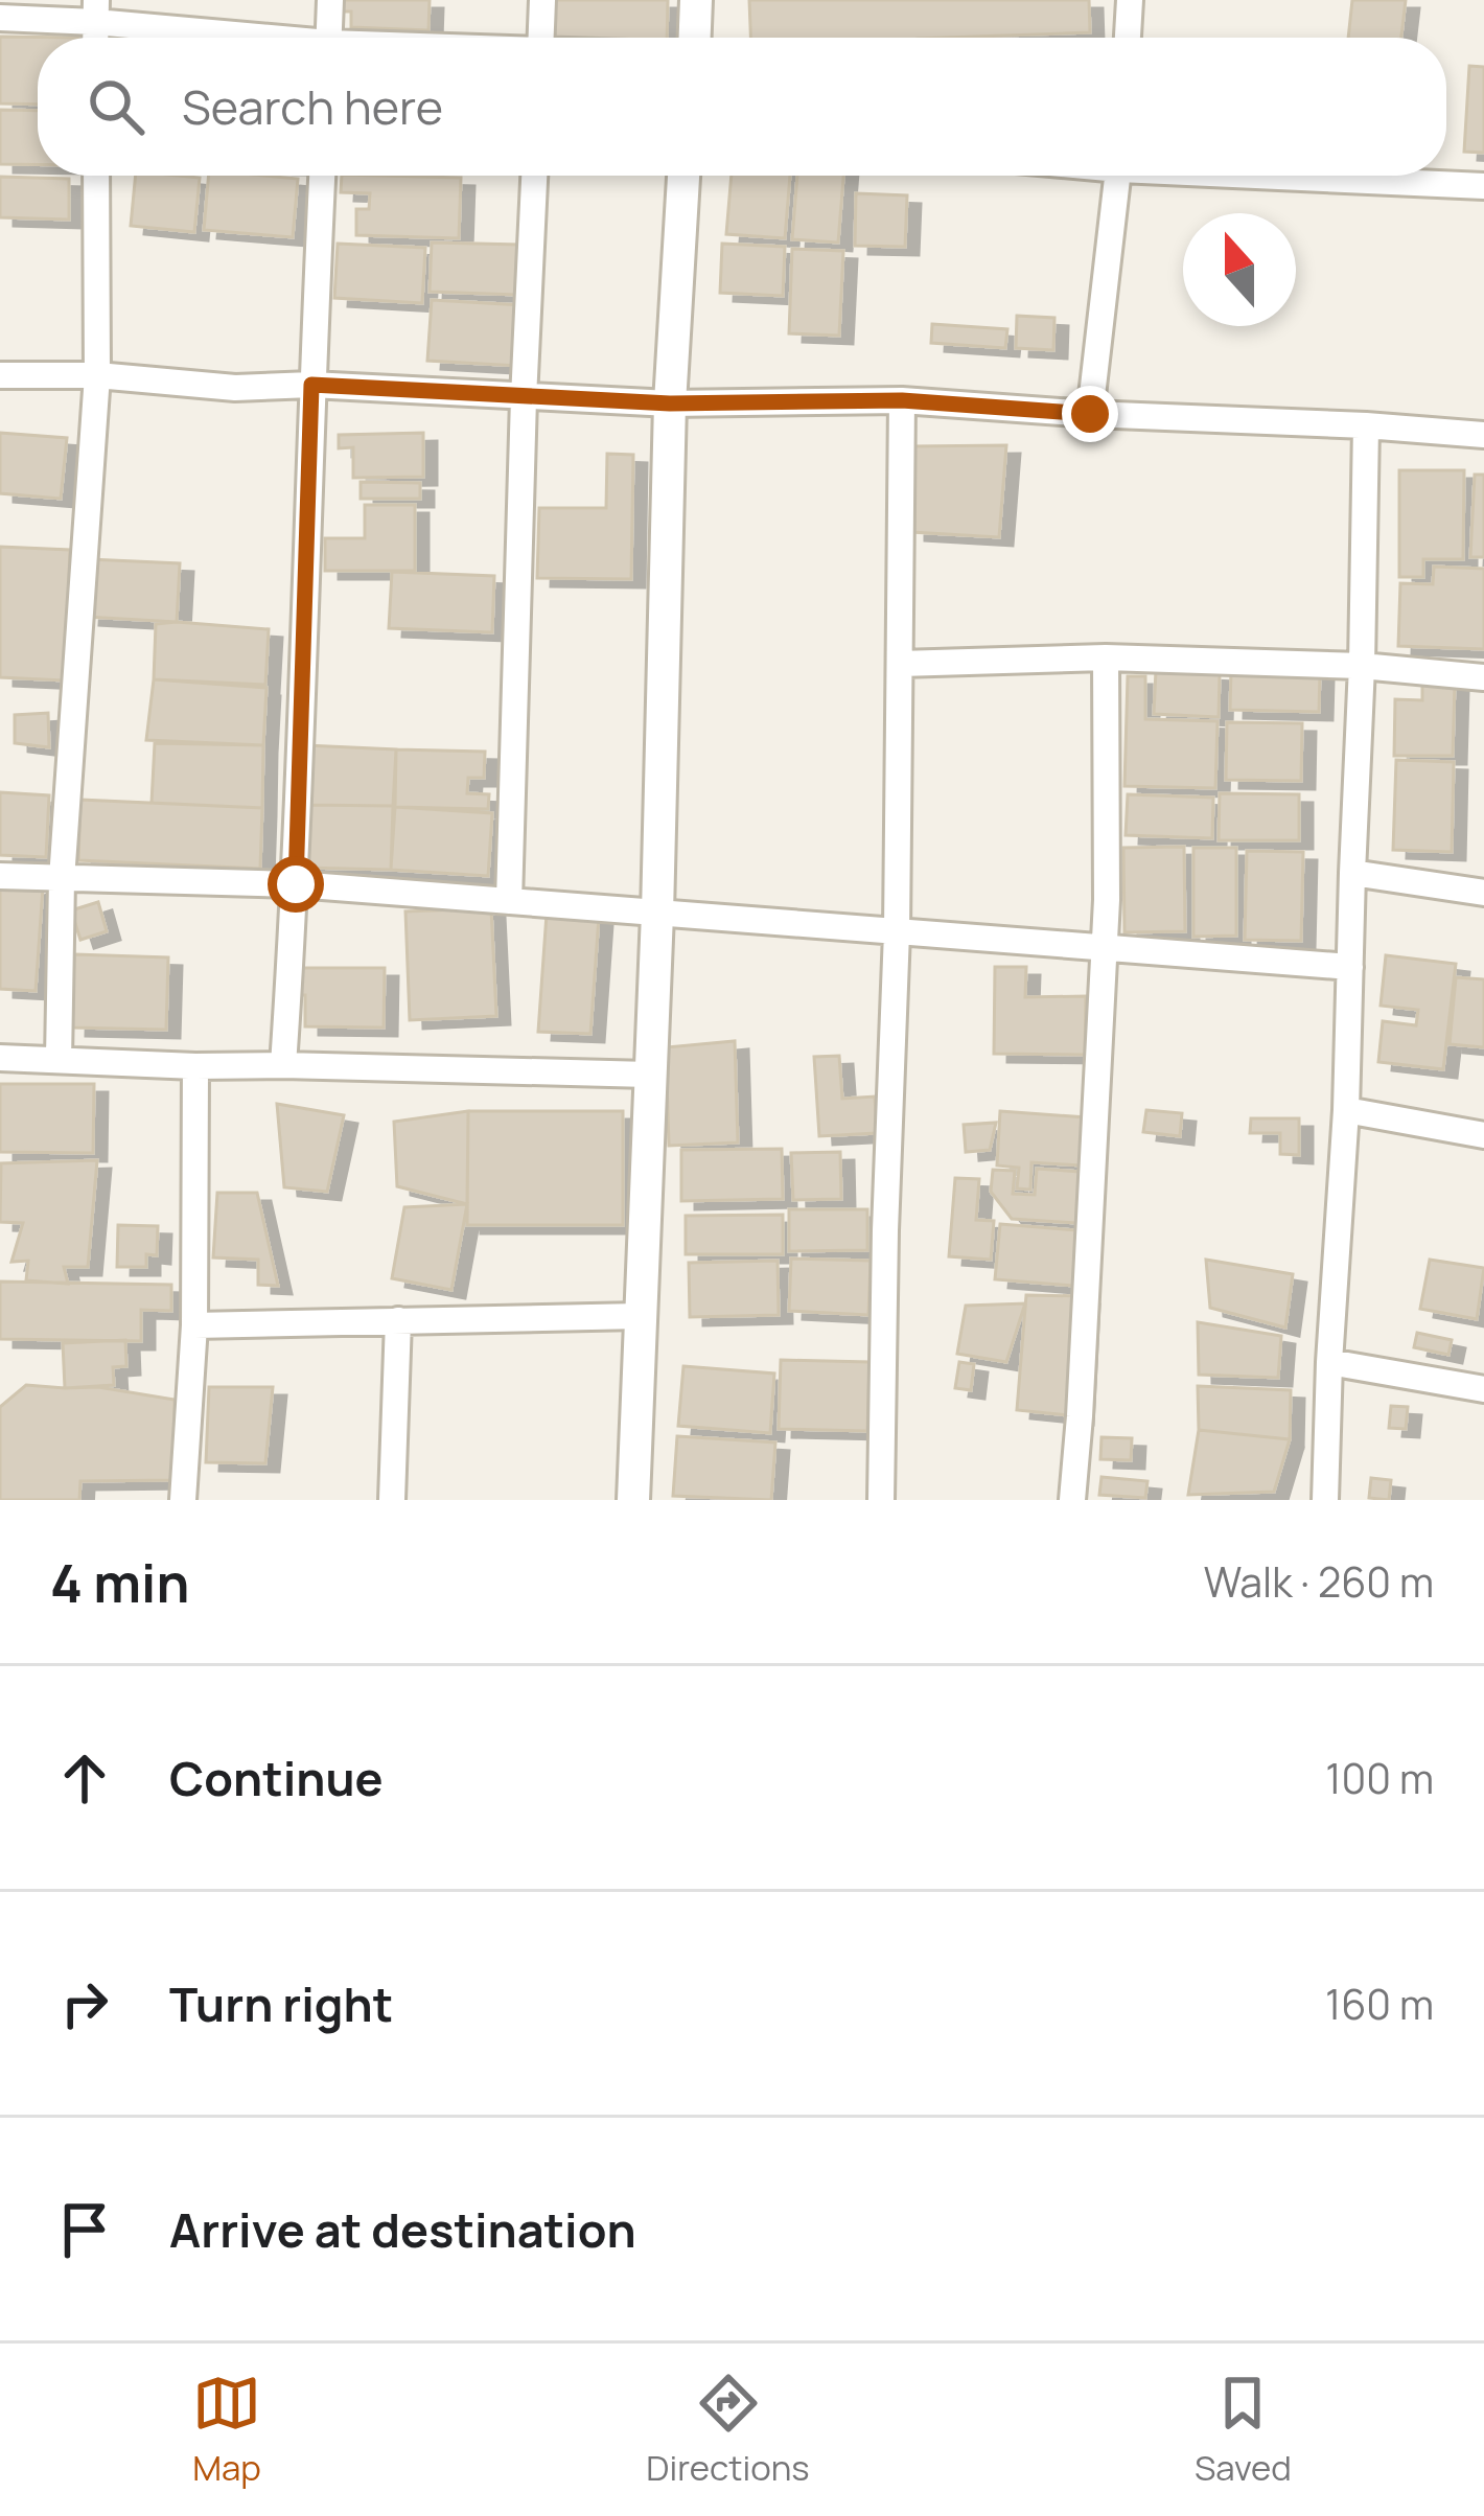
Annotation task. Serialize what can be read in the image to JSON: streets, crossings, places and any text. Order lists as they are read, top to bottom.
{
  "north": "top",
  "page": {
    "search": "Search here",
    "heading": ["4 min", "Walk · 260 m"],
    "list": [
      ["Continue", "100 m"],
      ["Turn right", "160 m"],
      "Arrive at destination"
    ],
    "nav": ["Map", "Directions", "Saved"]
  }
}
